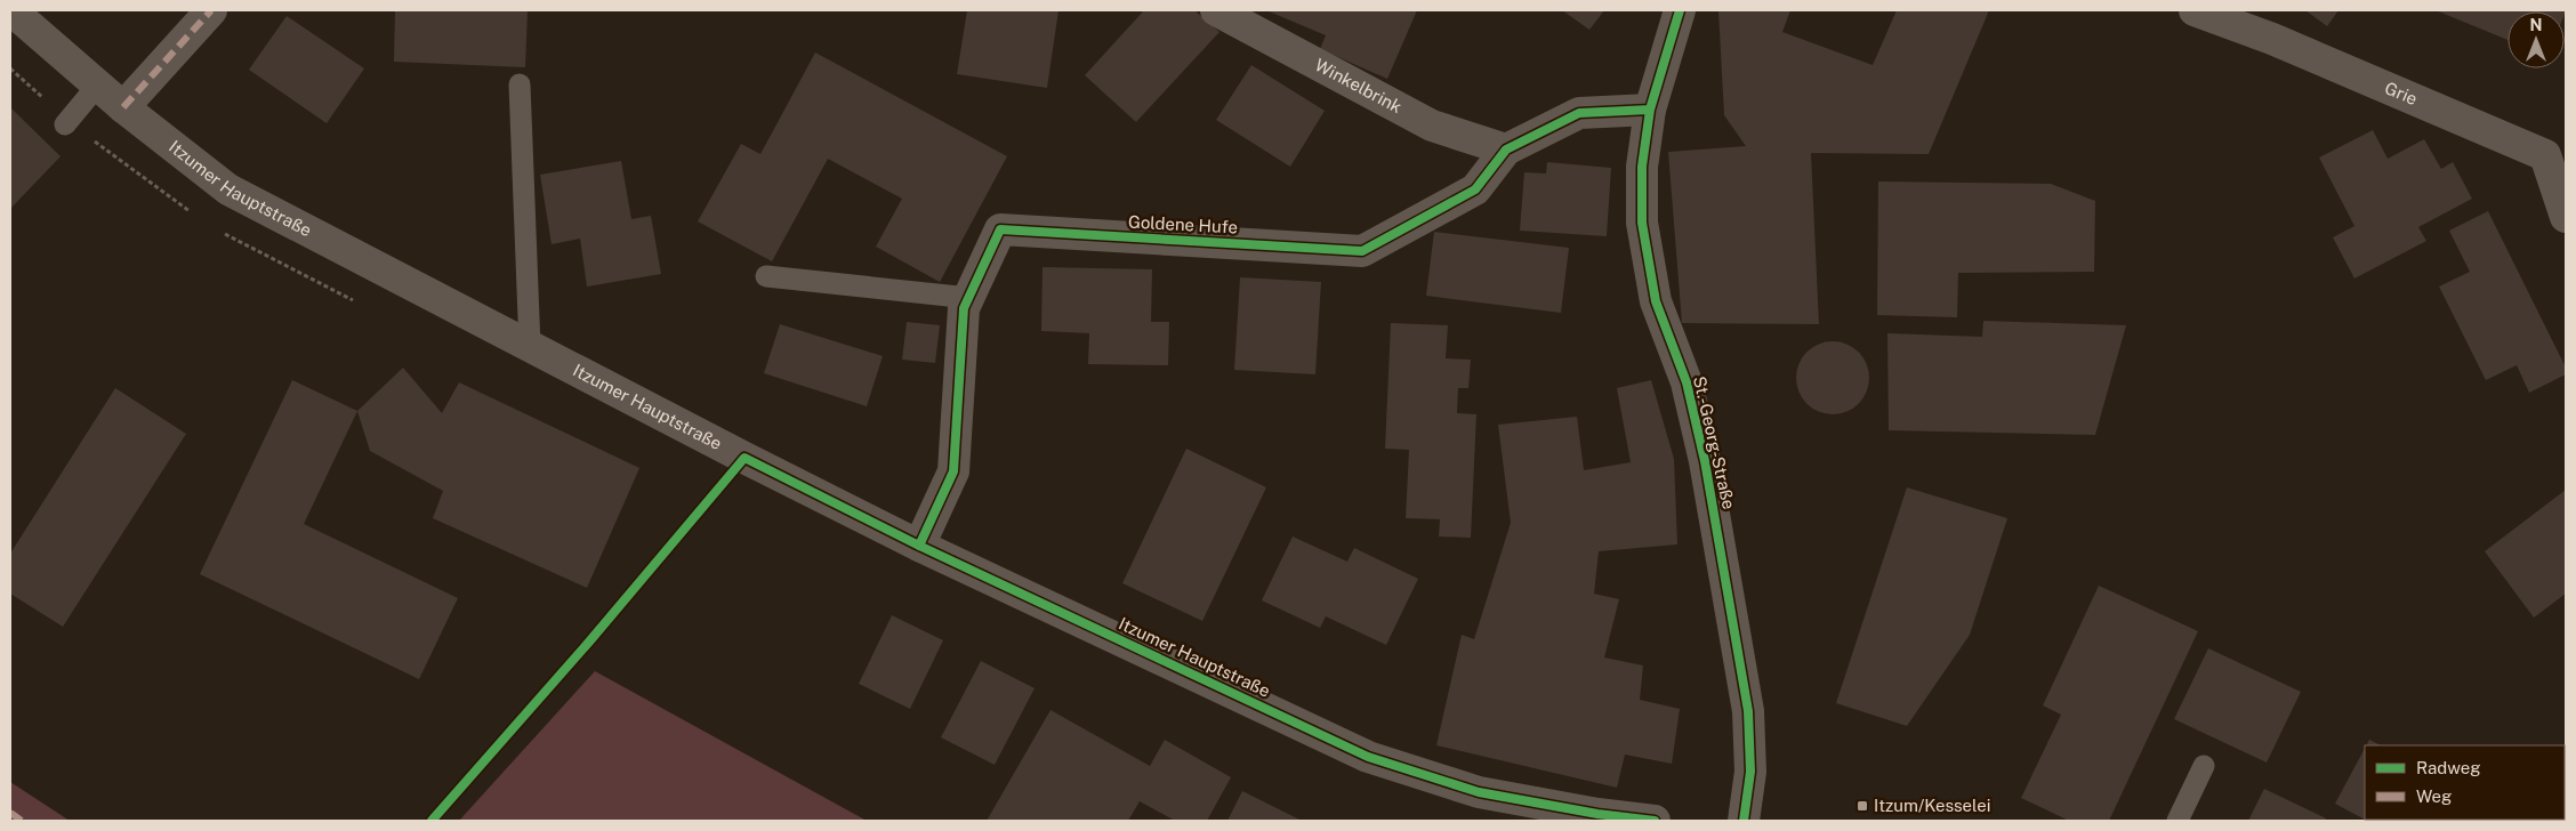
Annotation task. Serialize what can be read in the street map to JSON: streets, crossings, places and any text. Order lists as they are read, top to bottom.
{
  "streets": {
    "street": [
      "Winkelbrink",
      "Grie",
      "Itzumer Hauptstraße",
      "Goldene Hufe",
      "St.-Georg-Straße"
    ]
  },
  "crossings": [
    ["Winkelbrink", "Goldene Hufe"],
    ["Itzumer Hauptstraße", "Goldene Hufe"],
    ["Goldene Hufe", "St.-Georg-Straße"]
  ],
  "places": {
    "transit": ["Itzum/Kesselei"]
  },
  "legend": ["Radweg", "Weg"],
  "north": "top"
}
